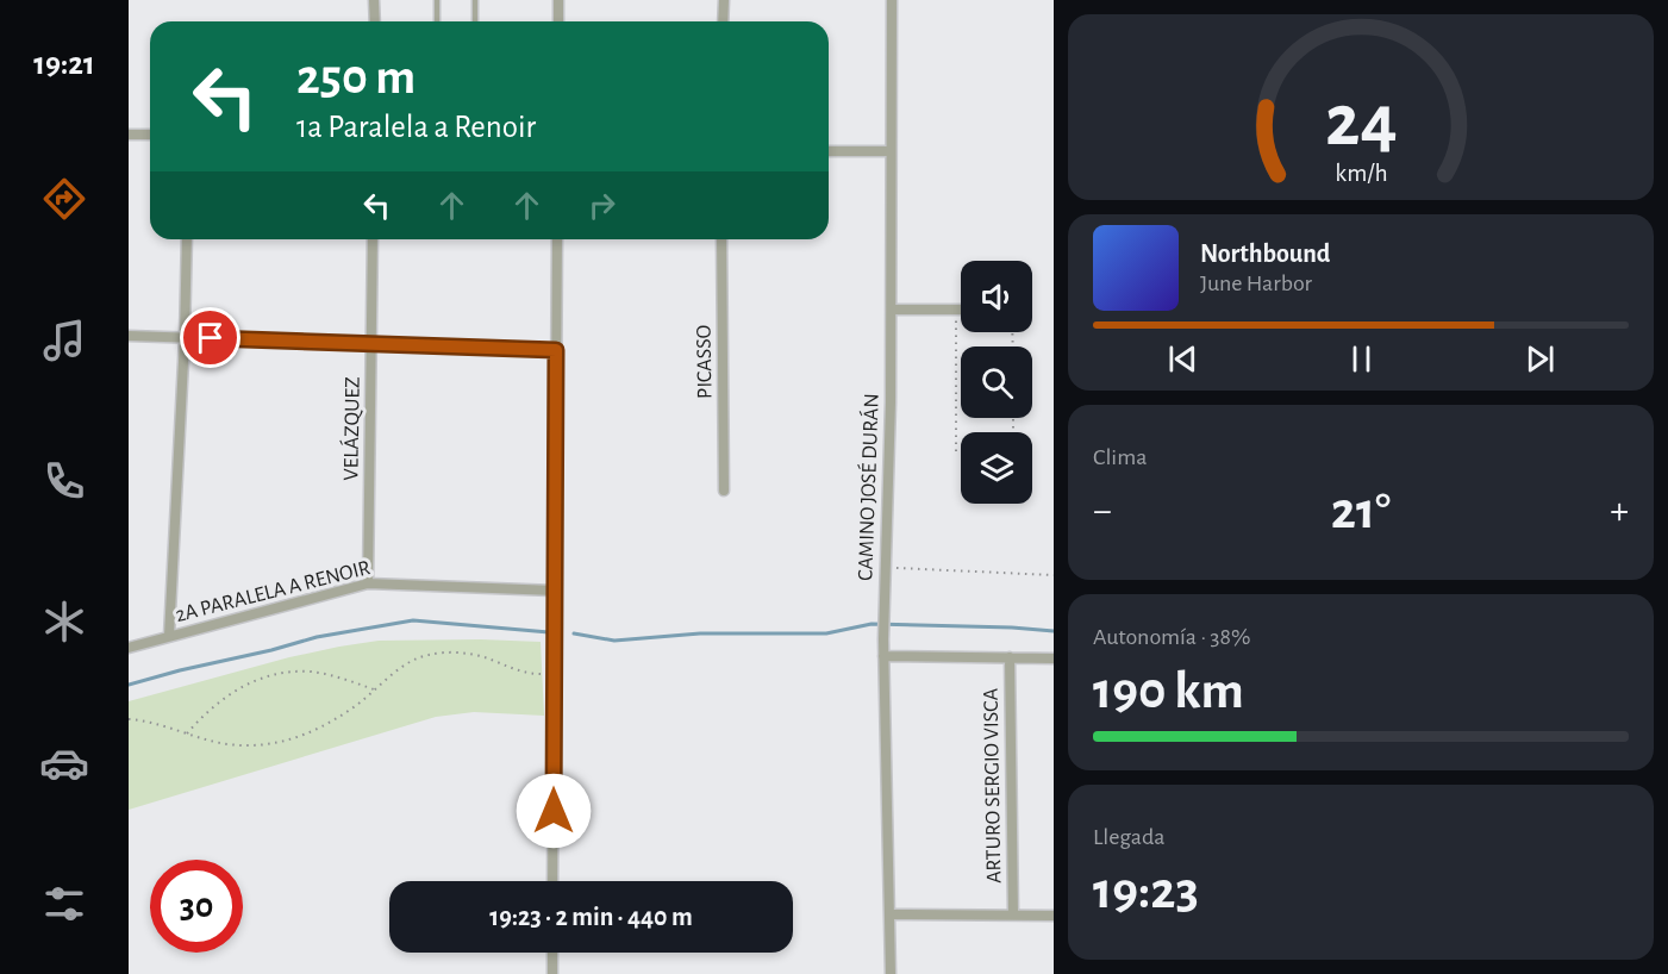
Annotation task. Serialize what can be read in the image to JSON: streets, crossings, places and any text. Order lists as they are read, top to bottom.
{
  "streets": {
    "street": [
      "PICASSO",
      "VELÁZQUEZ",
      "CAMINO JOSÉ DURÁN",
      "2A PARALELA A RENOIR",
      "ARTURO SERGIO VISCA"
    ]
  },
  "crossings": [
    ["VELÁZQUEZ", "2A PARALELA A RENOIR"]
  ],
  "page": {
    "tabs": "19:21",
    "turn": ["250 m", "1a Paralela a Renoir"],
    "song": ["Northbound", "June Harbor"],
    "tile": [
      "Clima",
      ["Autonomía · 38%", "190 km"],
      ["Llegada", "19:23"]
    ],
    "heat": ["−", "21°", "+"],
    "limit": "30",
    "trip": "19:23 · 2 min · 440 m",
    "gauge": ["24", "km/h"]
  }
}
